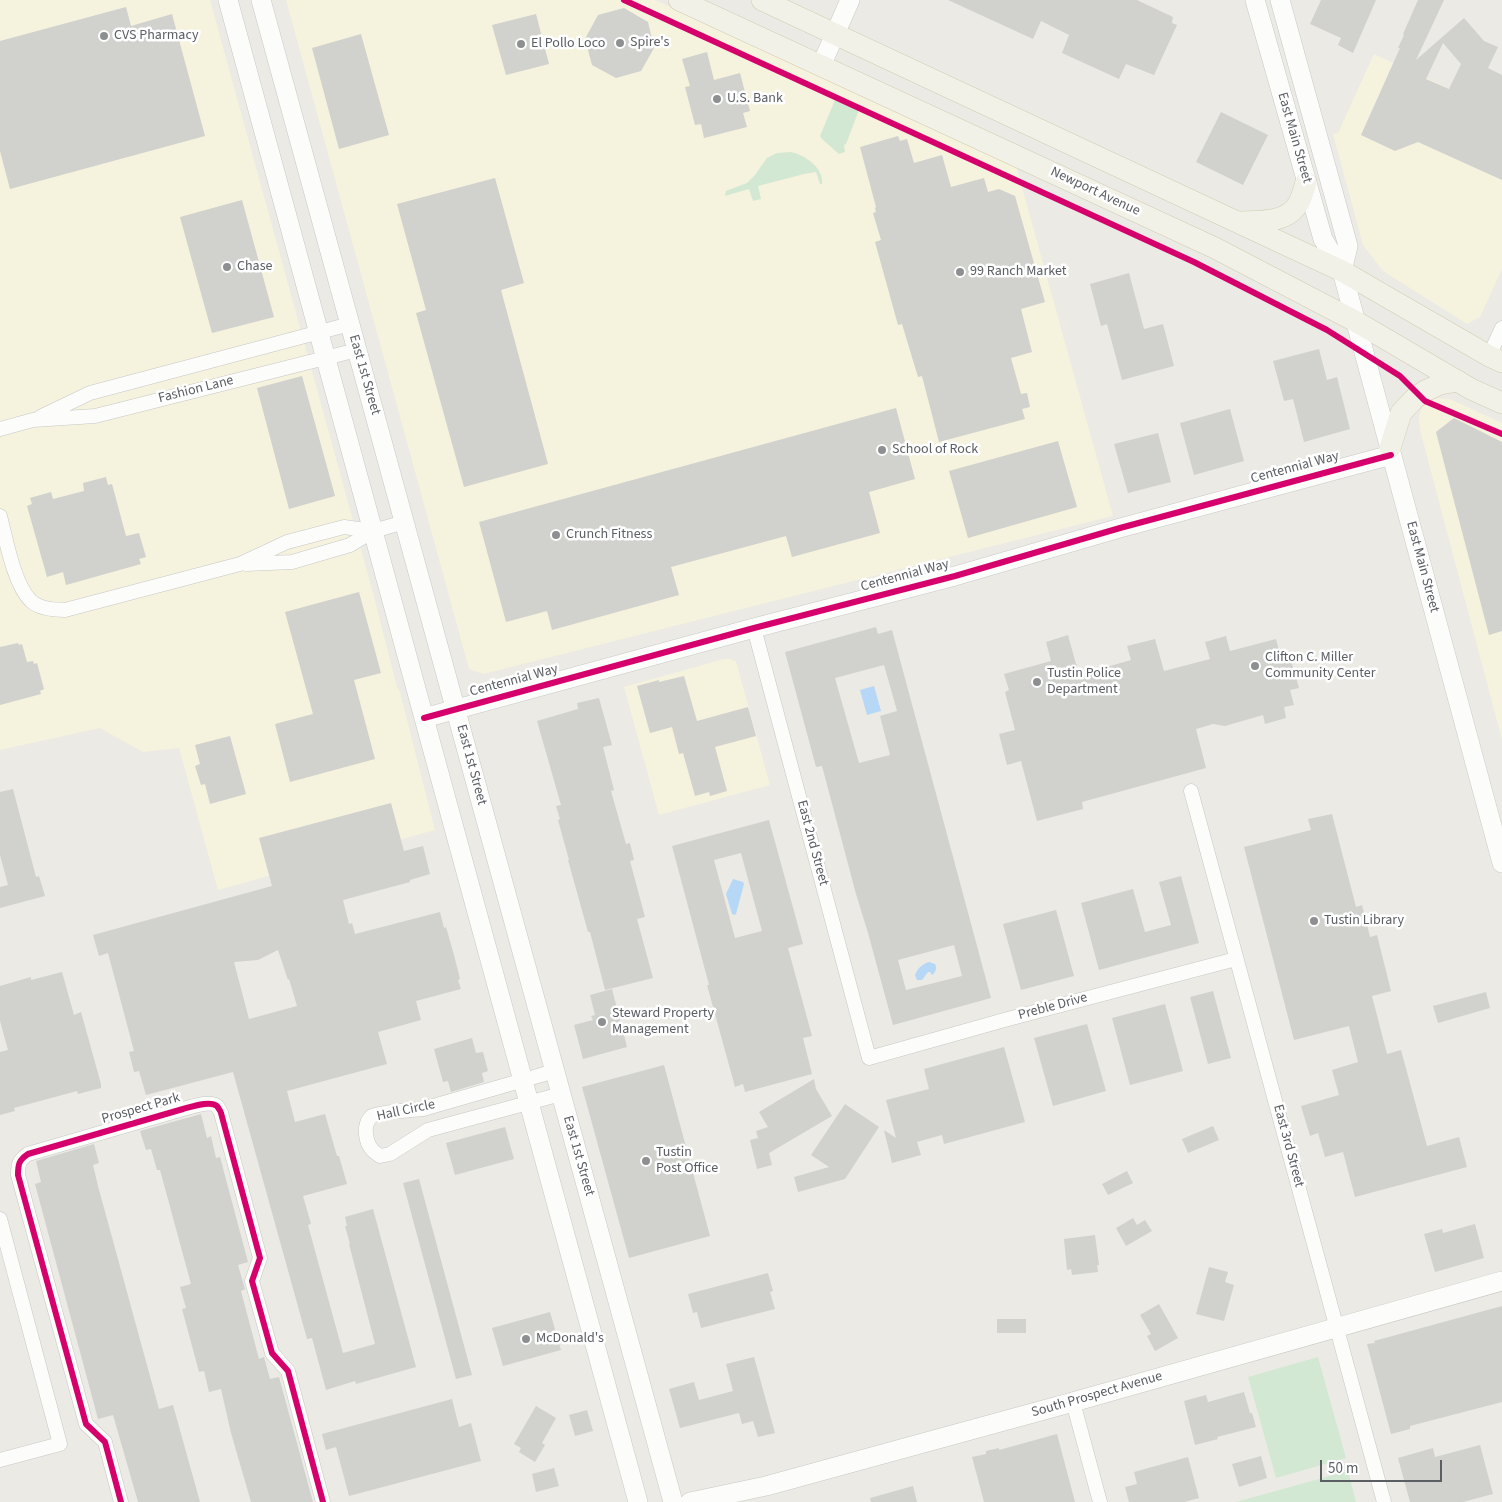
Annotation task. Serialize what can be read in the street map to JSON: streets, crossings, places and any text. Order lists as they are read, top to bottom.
{
  "streets": {
    "main road": [
      "East Main Street",
      "Newport Avenue",
      "East 1st Street",
      "Centennial Way",
      "South Prospect Avenue"
    ],
    "street": [
      "Fashion Lane",
      "East 2nd Street",
      "Preble Drive",
      "Prospect Park",
      "Hall Circle",
      "East 3rd Street"
    ]
  },
  "crossings": [
    ["East Main Street", "Newport Avenue"],
    ["East Main Street", "Centennial Way"],
    ["East 1st Street", "Fashion Lane"],
    ["East 1st Street", "Centennial Way"],
    ["East 1st Street", "Hall Circle"],
    ["Centennial Way", "East 2nd Street"],
    ["East 2nd Street", "Preble Drive"],
    ["Preble Drive", "East 3rd Street"],
    ["East 3rd Street", "South Prospect Avenue"]
  ],
  "places": [
    "CVS Pharmacy",
    "Spire's",
    "El Pollo Loco",
    "U.S. Bank",
    "Chase",
    "99 Ranch Market",
    "School of Rock",
    "Crunch Fitness",
    "Clifton C. Miller Community Center",
    "Tustin Police Department",
    "Tustin Library",
    "Steward Property Management",
    "Tustin Post Office",
    "McDonald's"
  ],
  "scale_bar": "50 m"
}
